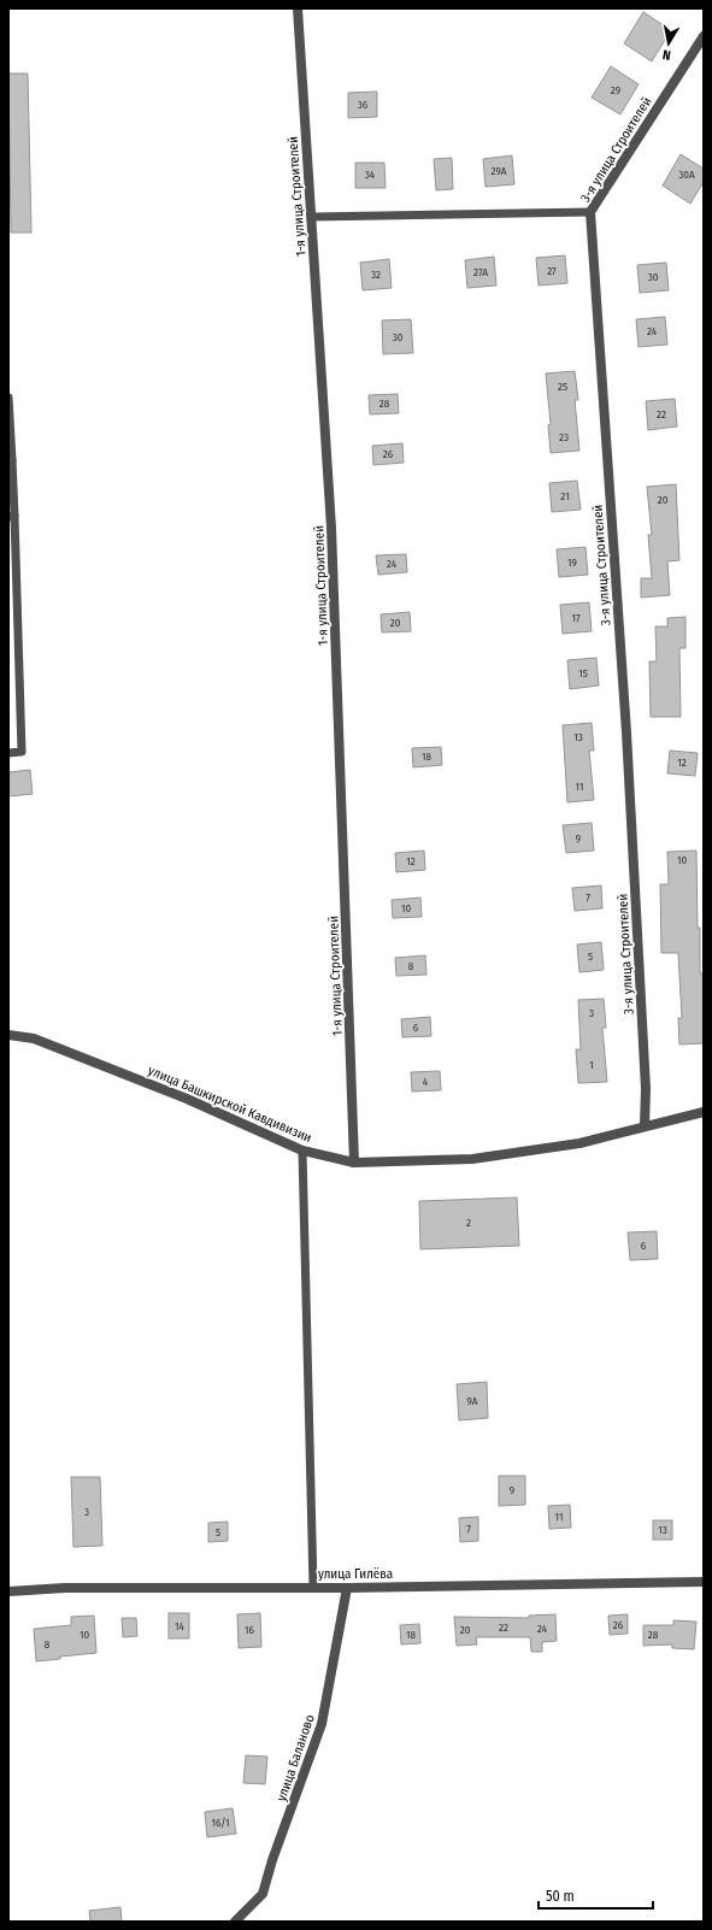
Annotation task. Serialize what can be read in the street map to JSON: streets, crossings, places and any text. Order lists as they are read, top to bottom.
{
  "streets": {
    "street": [
      "3-я улица Строителей",
      "1-я улица Строителей",
      "улица Башкирской Кавдивизии",
      "улица Гилёва",
      "улица Баланово"
    ]
  },
  "crossings": [
    ["3-я улица Строителей", "улица Башкирской Кавдивизии"],
    ["1-я улица Строителей", "улица Башкирской Кавдивизии"],
    ["улица Гилёва", "улица Баланово"]
  ],
  "house_numbers": [
    "29",
    "36",
    "29А",
    "34",
    "30А",
    "27",
    "27А",
    "32",
    "30",
    "24",
    "30",
    "25",
    "28",
    "22",
    "23",
    "26",
    "21",
    "20",
    "19",
    "24",
    "17",
    "20",
    "15",
    "13",
    "18",
    "12",
    "11",
    "9",
    "10",
    "12",
    "7",
    "10",
    "5",
    "8",
    "3",
    "6",
    "1",
    "4",
    "2",
    "6",
    "9А",
    "9",
    "3",
    "11",
    "7",
    "13",
    "5",
    "26",
    "14",
    "22",
    "24",
    "16",
    "20",
    "10",
    "18",
    "28",
    "8",
    "16/1"
  ],
  "scale_bar": "50 m",
  "north": "bottom"
}
